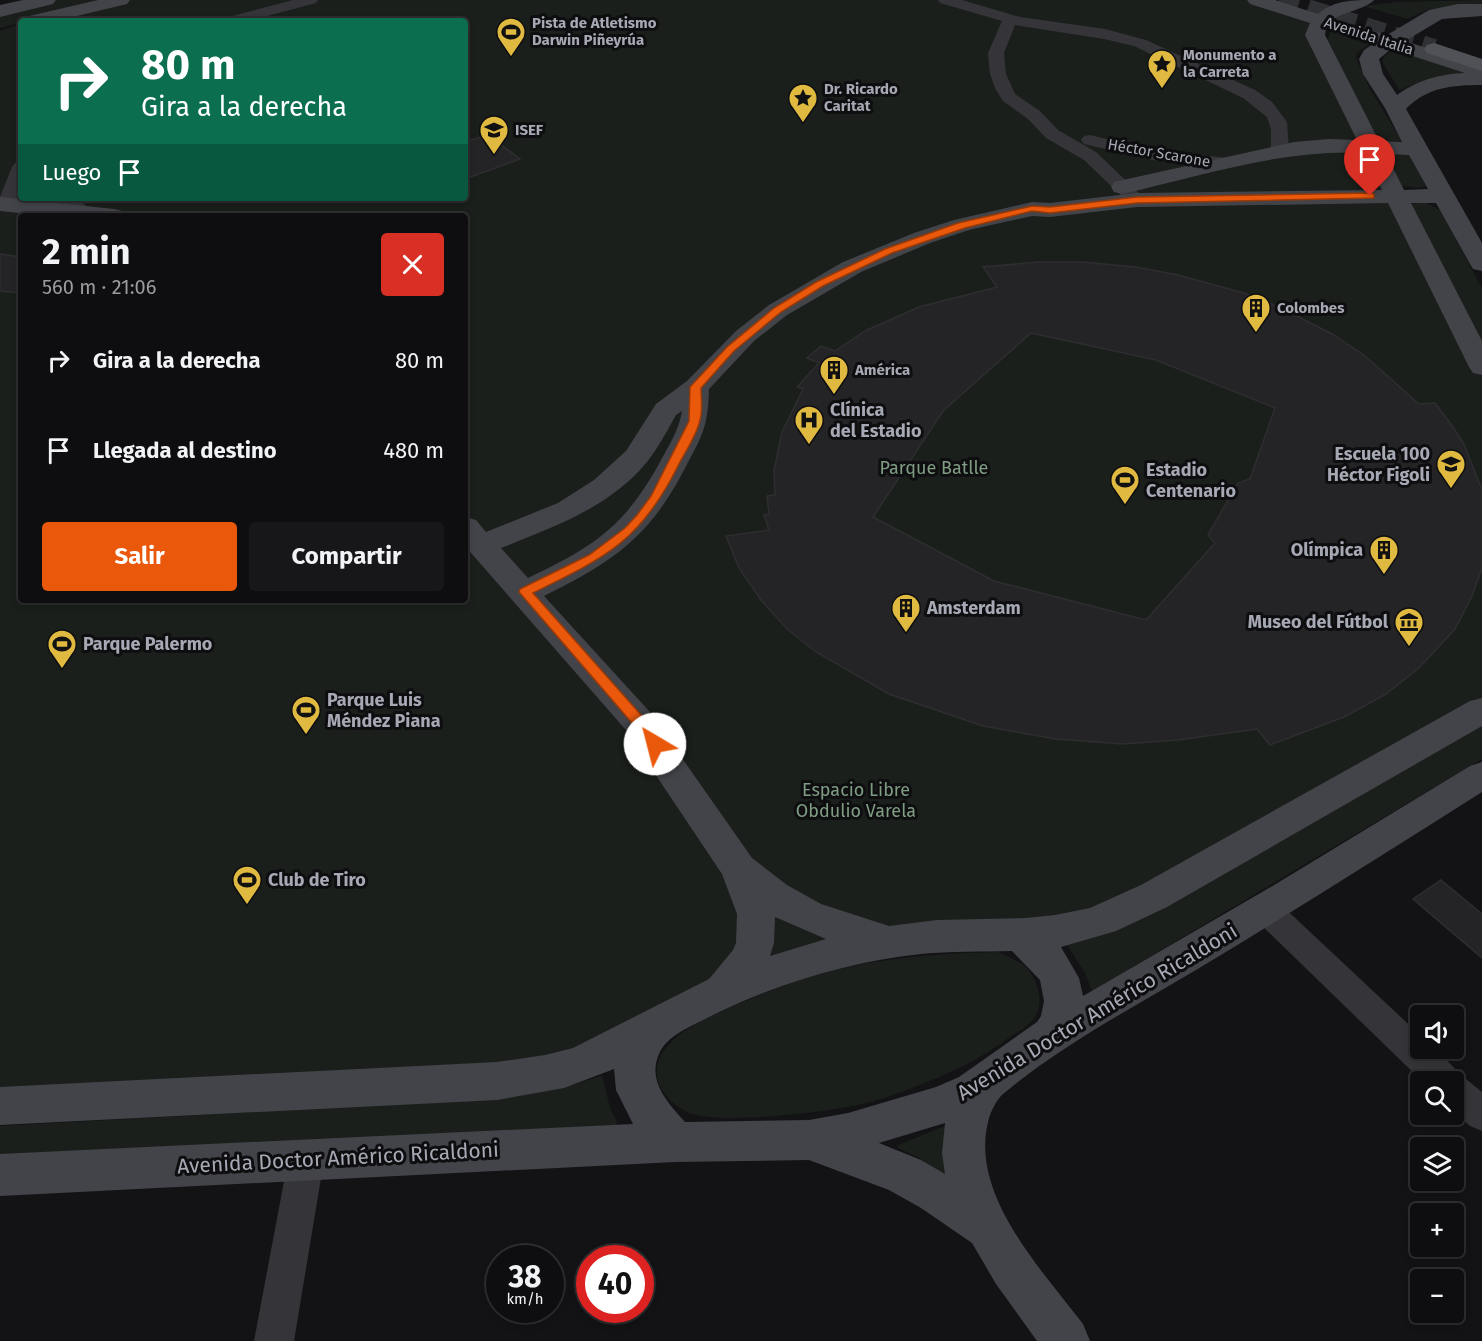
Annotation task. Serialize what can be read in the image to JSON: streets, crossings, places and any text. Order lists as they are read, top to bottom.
{
  "streets": {
    "main road": ["Avenida Italia"],
    "street": ["Héctor Scarone", "Avenida Doctor Américo Ricaldoni"]
  },
  "parks": ["Parque Batlle", "Espacio Libre Obdulio Varela"],
  "places": {
    "sports": [
      "Pista de Atletismo Darwin Piñeyrúa",
      "Estadio Centenario",
      "Parque Palermo",
      "Parque Luis Méndez Piana",
      "Club de Tiro"
    ],
    "place": ["Monumento a la Carreta", "Dr. Ricardo Caritat"],
    "school or university": ["ISEF", "Escuela 100 Héctor Figoli"],
    "building": [
      "Colombes",
      "América",
      "Olímpica",
      "Amsterdam"
    ],
    "hospital": ["Clínica del Estadio"],
    "museum": ["Museo del Fútbol"]
  },
  "page": {
    "turn": ["80 m", "Gira a la derecha"],
    "then": "Luego",
    "heading": ["2 min", "560 m · 21:06"],
    "list": [
      {
        "name": "Gira a la derecha",
        "value": "80 m"
      },
      {
        "name": "Llegada al destino",
        "value": "480 m"
      }
    ],
    "buttons": ["Salir", "Compartir"],
    "map_buttons": ["+", "−"],
    "speed": "38 km/h",
    "limit": "40"
  }
}
